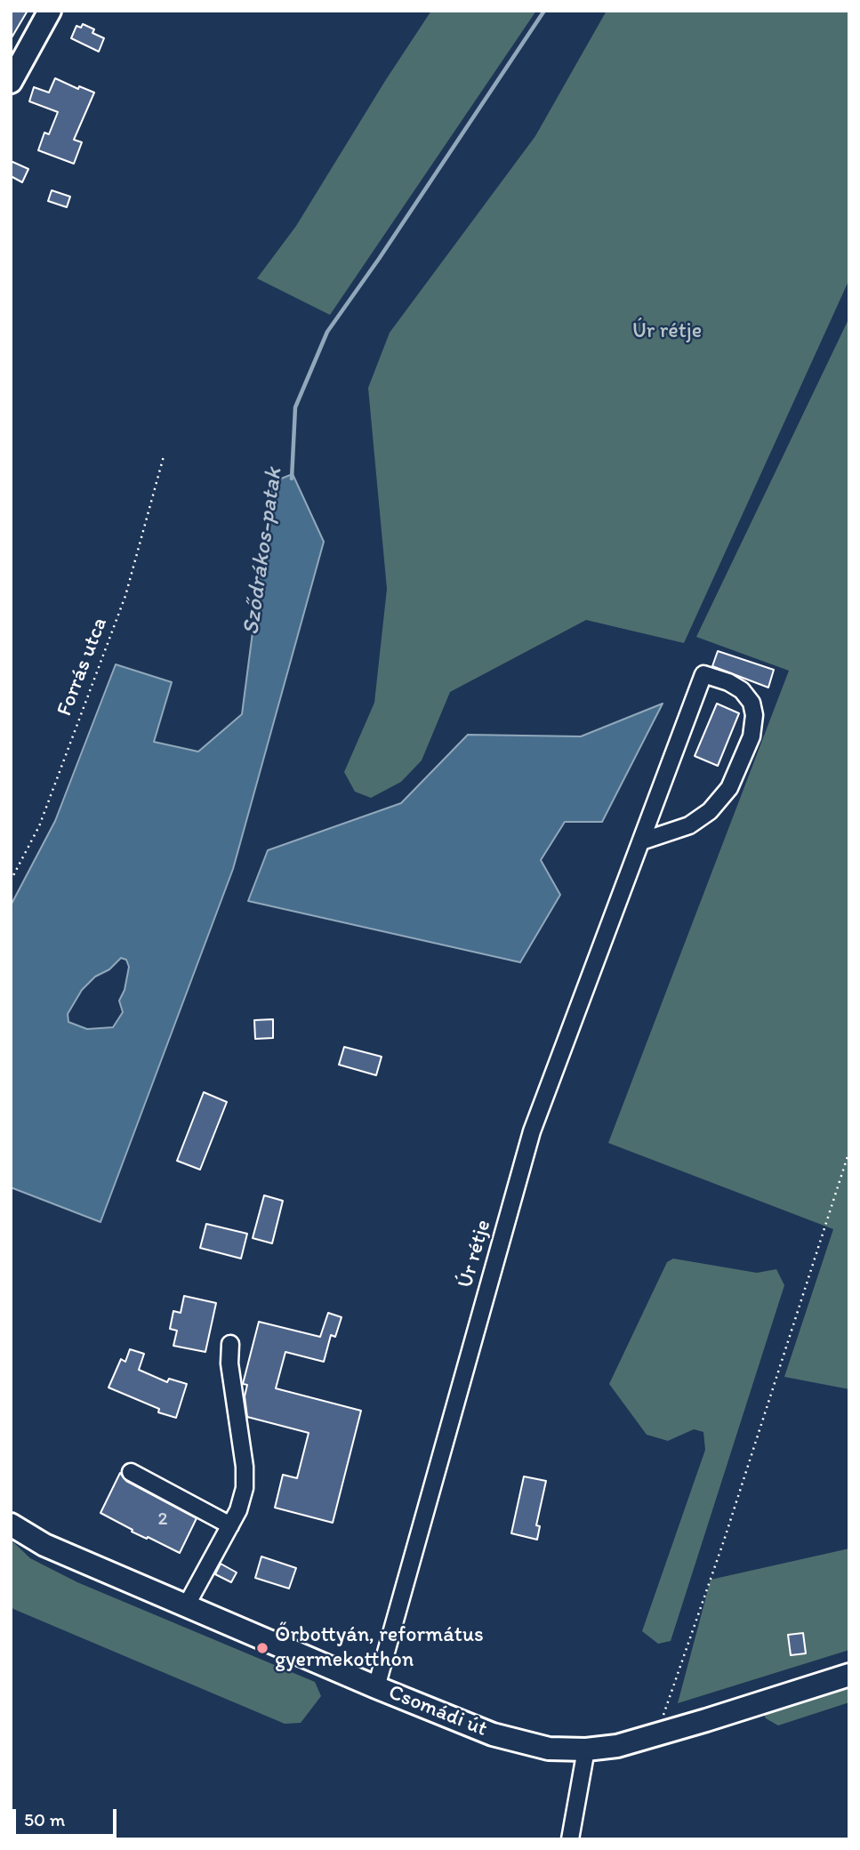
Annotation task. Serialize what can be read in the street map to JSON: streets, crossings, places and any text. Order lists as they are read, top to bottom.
{
  "streets": {
    "main road": ["Csomádi út"],
    "street": ["Úr rétje"],
    "path": ["Forrás utca"]
  },
  "crossings": [
    ["Úr rétje", "Csomádi út"]
  ],
  "water": ["Sződrákos-patak"],
  "parks": ["Úr rétje"],
  "places": ["Őrbottyán, református gyermekotthon"],
  "house_numbers": ["2"],
  "scale_bar": "50 m"
}
